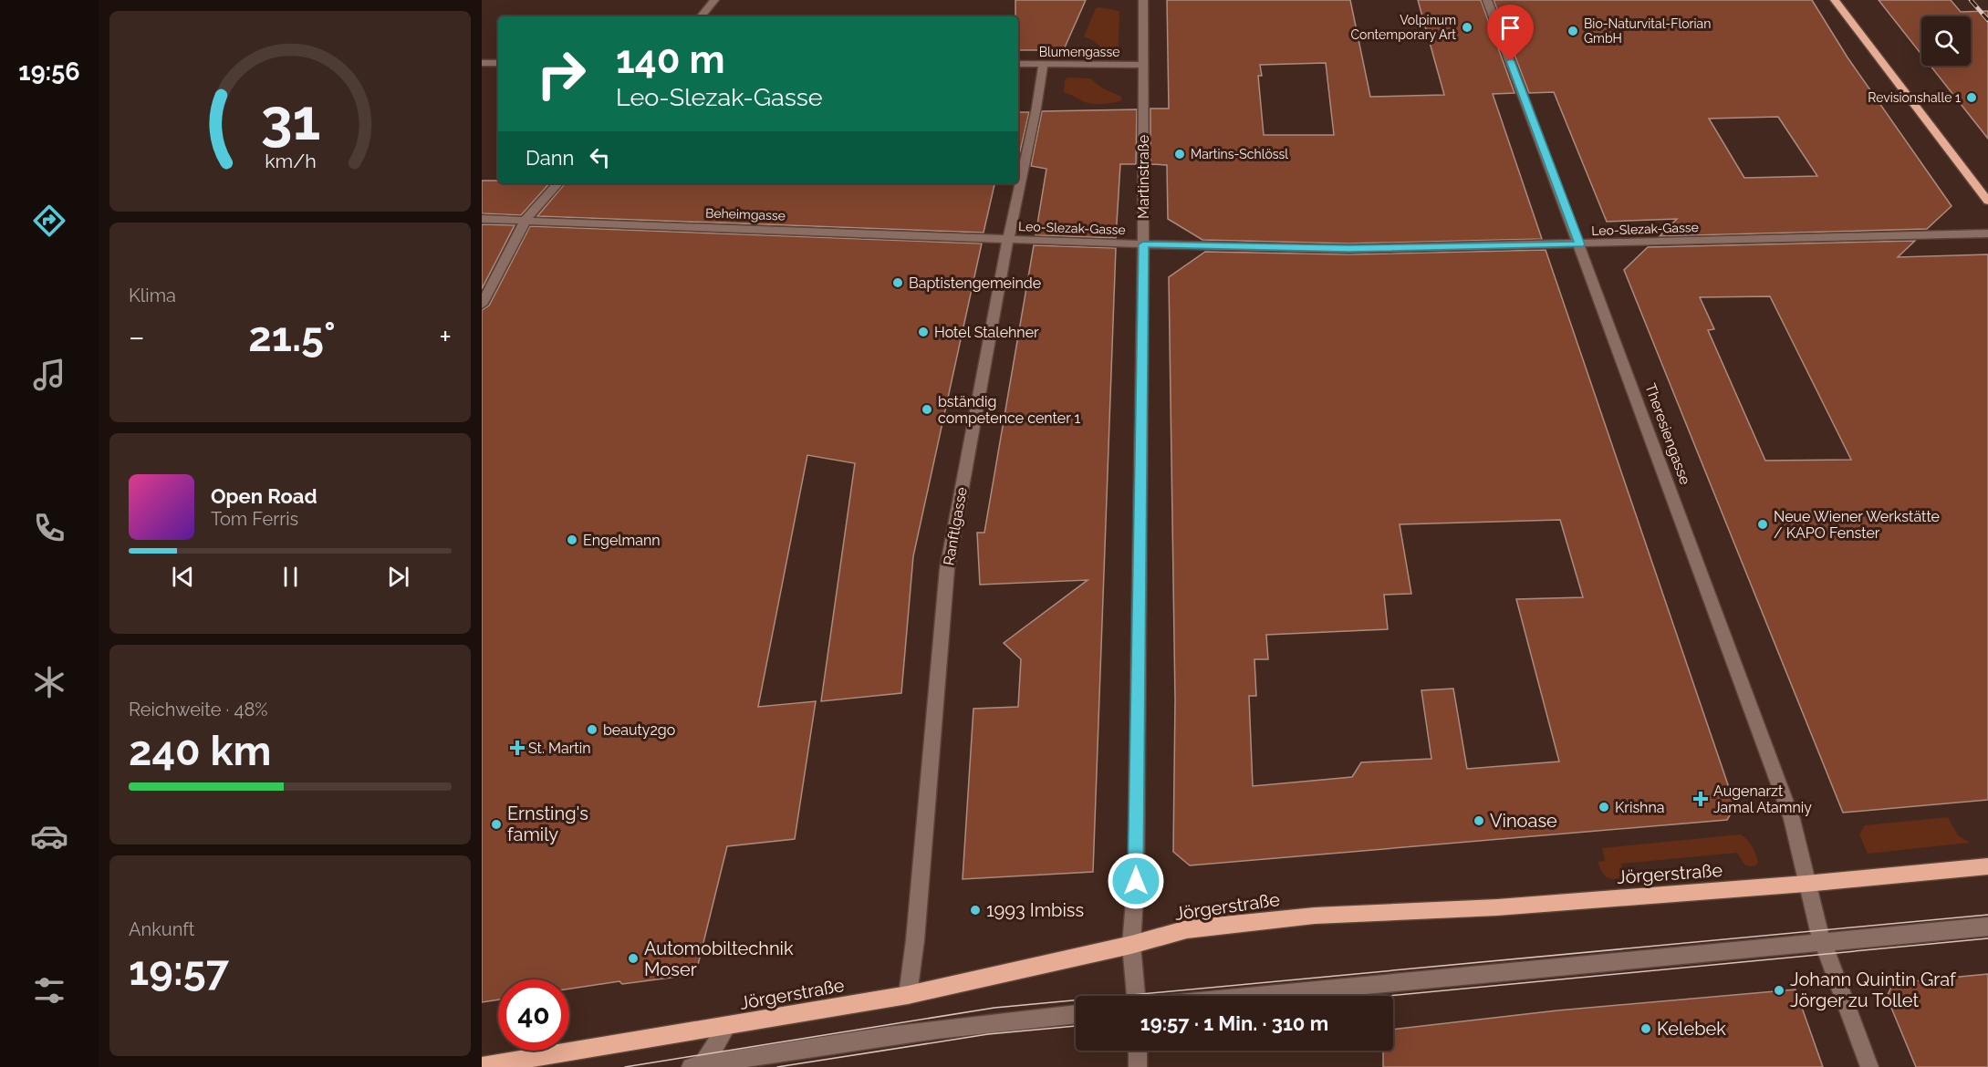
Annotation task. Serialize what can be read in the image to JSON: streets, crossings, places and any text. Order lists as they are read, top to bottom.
{
  "streets": {
    "main road": ["Jörgerstraße"],
    "street": [
      "Blumengasse",
      "Martinstraße",
      "Beheimgasse",
      "Leo-Slezak-Gasse",
      "Theresiengasse",
      "Ranftlgasse"
    ]
  },
  "crossings": [
    ["Blumengasse", "Martinstraße"],
    ["Blumengasse", "Ranftlgasse"],
    ["Martinstraße", "Leo-Slezak-Gasse"],
    ["Martinstraße", "Jörgerstraße"],
    ["Beheimgasse", "Leo-Slezak-Gasse"],
    ["Beheimgasse", "Ranftlgasse"],
    ["Leo-Slezak-Gasse", "Theresiengasse"],
    ["Leo-Slezak-Gasse", "Ranftlgasse"],
    ["Theresiengasse", "Jörgerstraße"],
    ["Ranftlgasse", "Jörgerstraße"]
  ],
  "places": {
    "other": [
      "Volpinum Contemporary Art",
      "Bio-Naturvital-Florian GmbH",
      "Revisionshalle 1",
      "Martins-Schlössl",
      "Baptistengemeinde",
      "Hotel Stalehner",
      "bständig competence center 1",
      "Neue Wiener Werkstätte / KAPO Fenster",
      "Engelmann",
      "beauty2go",
      "Krishna",
      "Vinoase",
      "Ernsting's family",
      "1993 Imbiss",
      "Automobiltechnik Moser",
      "Johann Quintin Graf Jörger zu Tollet",
      "Kelebek"
    ],
    "health": ["St. Martin", "Augenarzt Jamal Atamniy"]
  },
  "page": {
    "tabs": "19:56",
    "turn": ["140 m", "Leo-Slezak-Gasse"],
    "then": "Dann",
    "tile": [
      "Klima",
      ["Reichweite · 48%", "240 km"],
      ["Ankunft", "19:57"]
    ],
    "heat": ["−", "21.5°", "+"],
    "song": ["Open Road", "Tom Ferris"],
    "limit": "40",
    "trip": "19:57 · 1 Min. · 310 m",
    "gauge": ["31", "km/h"]
  }
}
